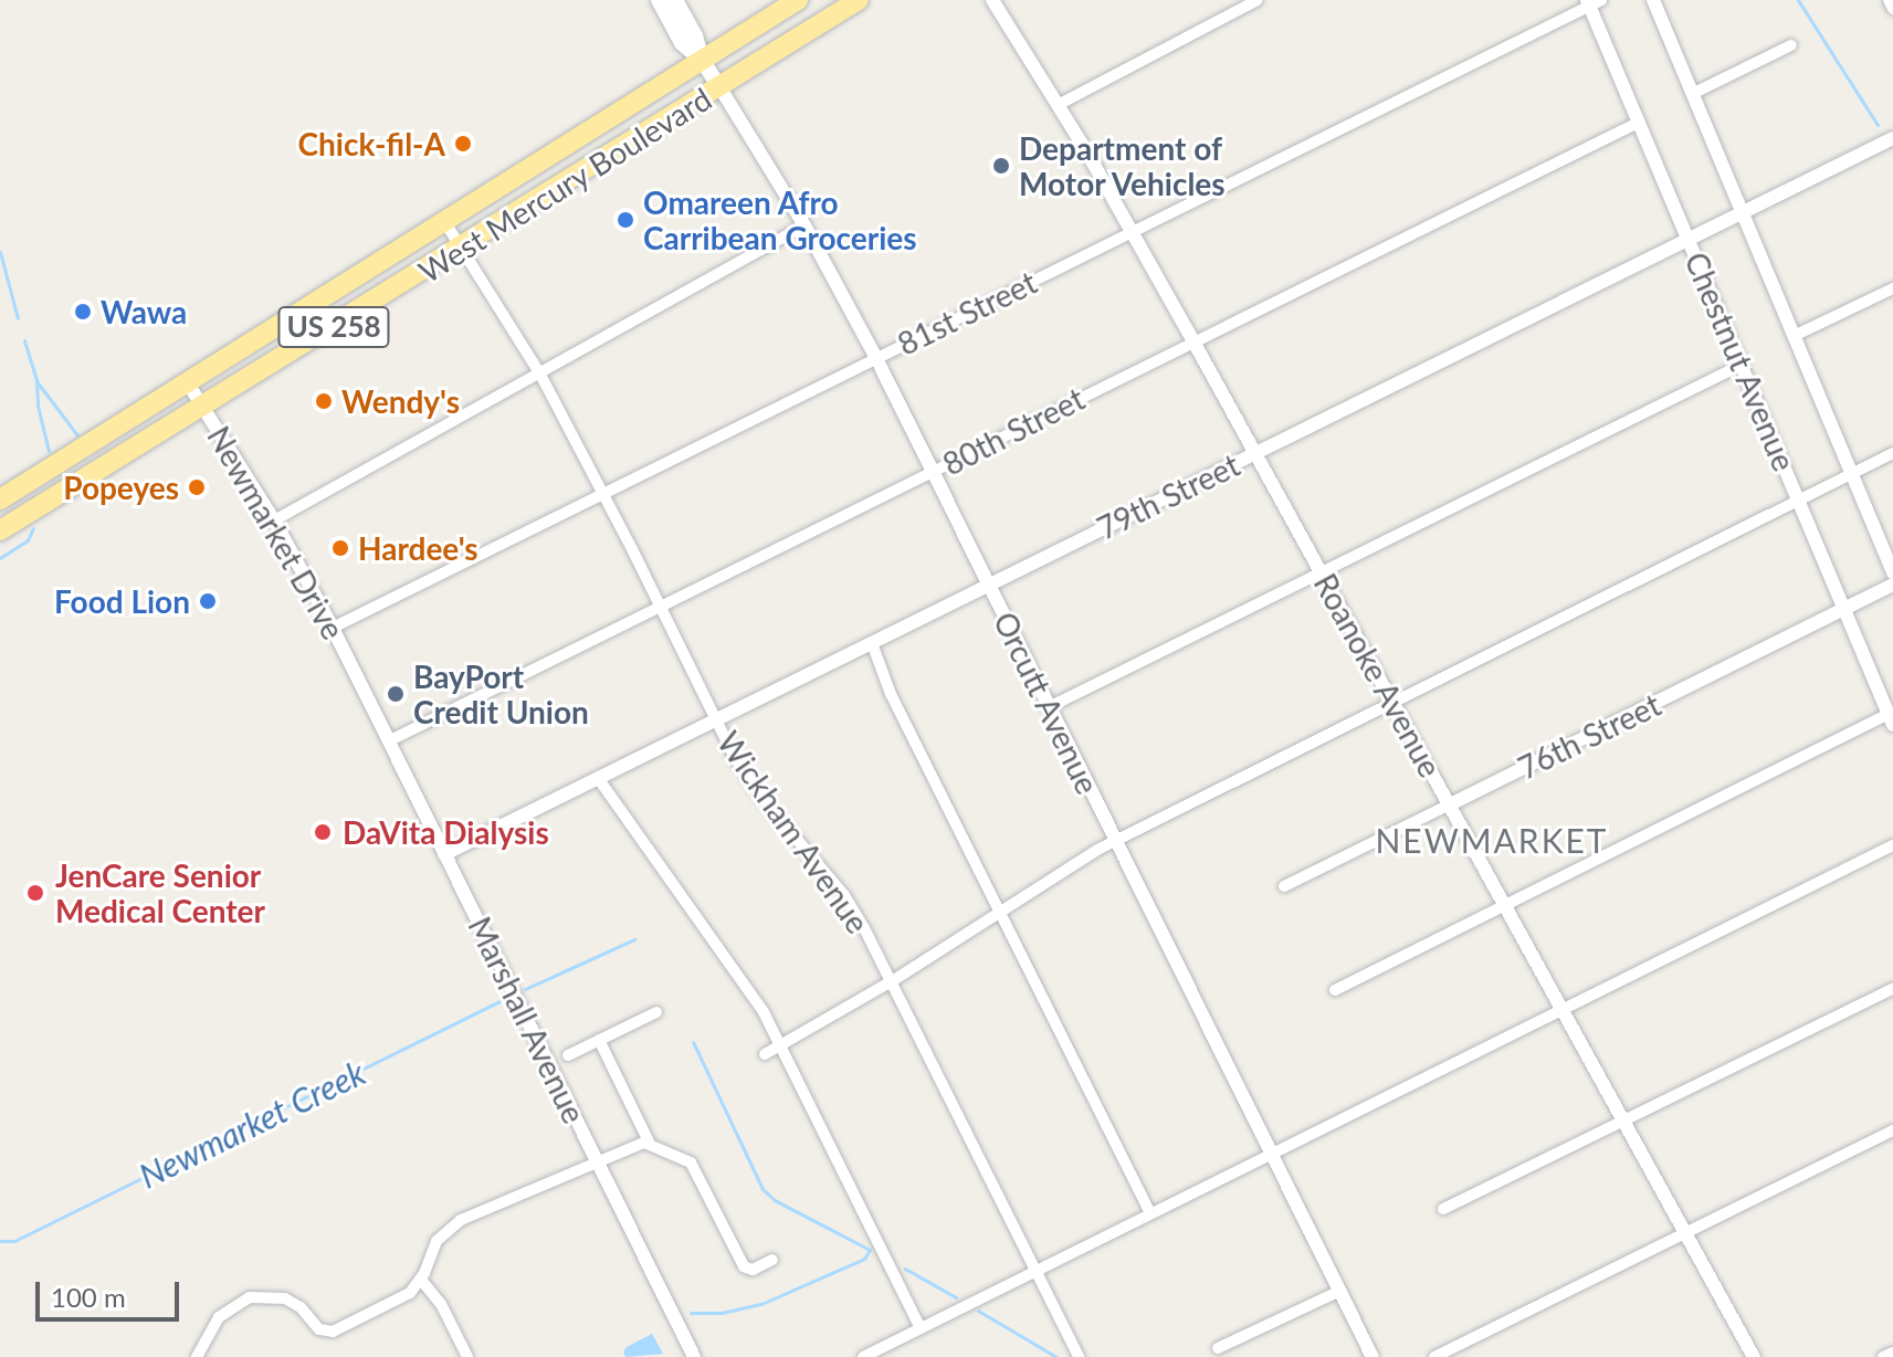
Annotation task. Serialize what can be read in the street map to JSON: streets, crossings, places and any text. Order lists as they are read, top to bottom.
{
  "streets": {
    "highway": ["West Mercury Boulevard", "US 258"],
    "main road": ["Orcutt Avenue"],
    "street": [
      "81st Street",
      "Chestnut Avenue",
      "80th Street",
      "79th Street",
      "Newmarket Drive",
      "Roanoke Avenue",
      "76th Street",
      "Wickham Avenue",
      "Marshall Avenue"
    ]
  },
  "crossings": [
    ["West Mercury Boulevard", "Newmarket Drive"],
    ["West Mercury Boulevard", "Orcutt Avenue"],
    ["West Mercury Boulevard", "Wickham Avenue"],
    ["81st Street", "Chestnut Avenue"],
    ["81st Street", "Newmarket Drive"],
    ["81st Street", "Roanoke Avenue"],
    ["81st Street", "Orcutt Avenue"],
    ["81st Street", "Wickham Avenue"],
    ["Chestnut Avenue", "80th Street"],
    ["Chestnut Avenue", "79th Street"],
    ["Chestnut Avenue", "76th Street"],
    ["80th Street", "Roanoke Avenue"],
    ["80th Street", "Orcutt Avenue"],
    ["80th Street", "Wickham Avenue"],
    ["80th Street", "Marshall Avenue"],
    ["79th Street", "Roanoke Avenue"],
    ["79th Street", "Orcutt Avenue"],
    ["79th Street", "Wickham Avenue"],
    ["79th Street", "Marshall Avenue"],
    ["Newmarket Drive", "Marshall Avenue"],
    ["Roanoke Avenue", "76th Street"]
  ],
  "districts": ["NEWMARKET"],
  "water": ["Newmarket Creek"],
  "places": [
    "Chick-fil-A",
    "Department of Motor Vehicles",
    "Omareen Afro Carribean Groceries",
    "Wawa",
    "Wendy's",
    "Popeyes",
    "Hardee's",
    "Food Lion",
    "BayPort Credit Union",
    "DaVita Dialysis",
    "JenCare Senior Medical Center"
  ],
  "scale_bar": "100 m"
}
